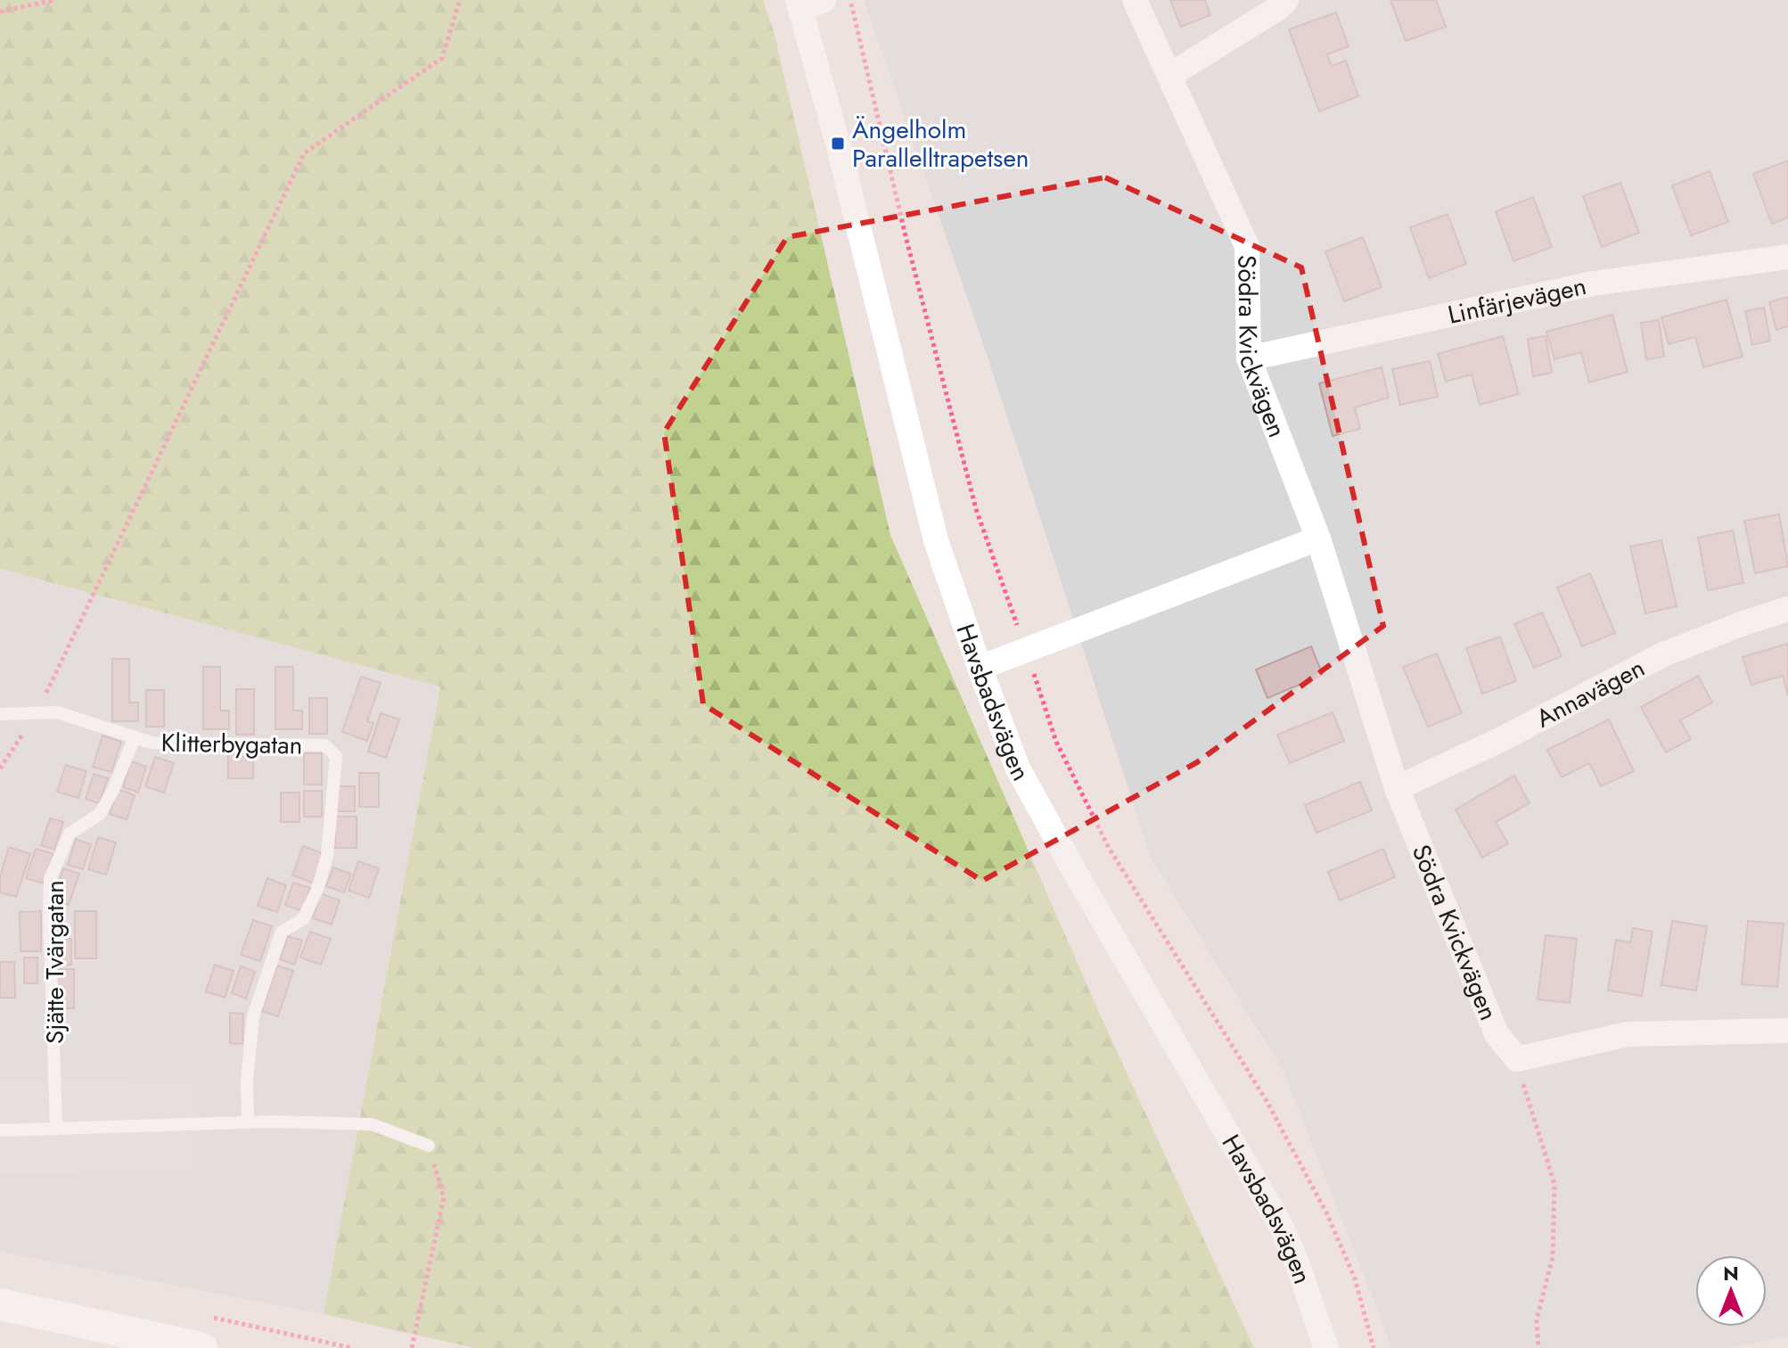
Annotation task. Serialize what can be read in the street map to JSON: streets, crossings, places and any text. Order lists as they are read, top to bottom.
{
  "streets": {
    "street": [
      "Linfärjevägen",
      "Södra Kvickvägen",
      "Annavägen",
      "Havsbadsvägen"
    ],
    "lane": ["Klitterbygatan", "Sjätte Tvärgatan"]
  },
  "crossings": [
    ["Linfärjevägen", "Södra Kvickvägen"],
    ["Södra Kvickvägen", "Annavägen"],
    ["Klitterbygatan", "Sjätte Tvärgatan"]
  ],
  "places": {
    "transit": ["Ängelholm Parallelltrapetsen"]
  },
  "north": "top"
}
